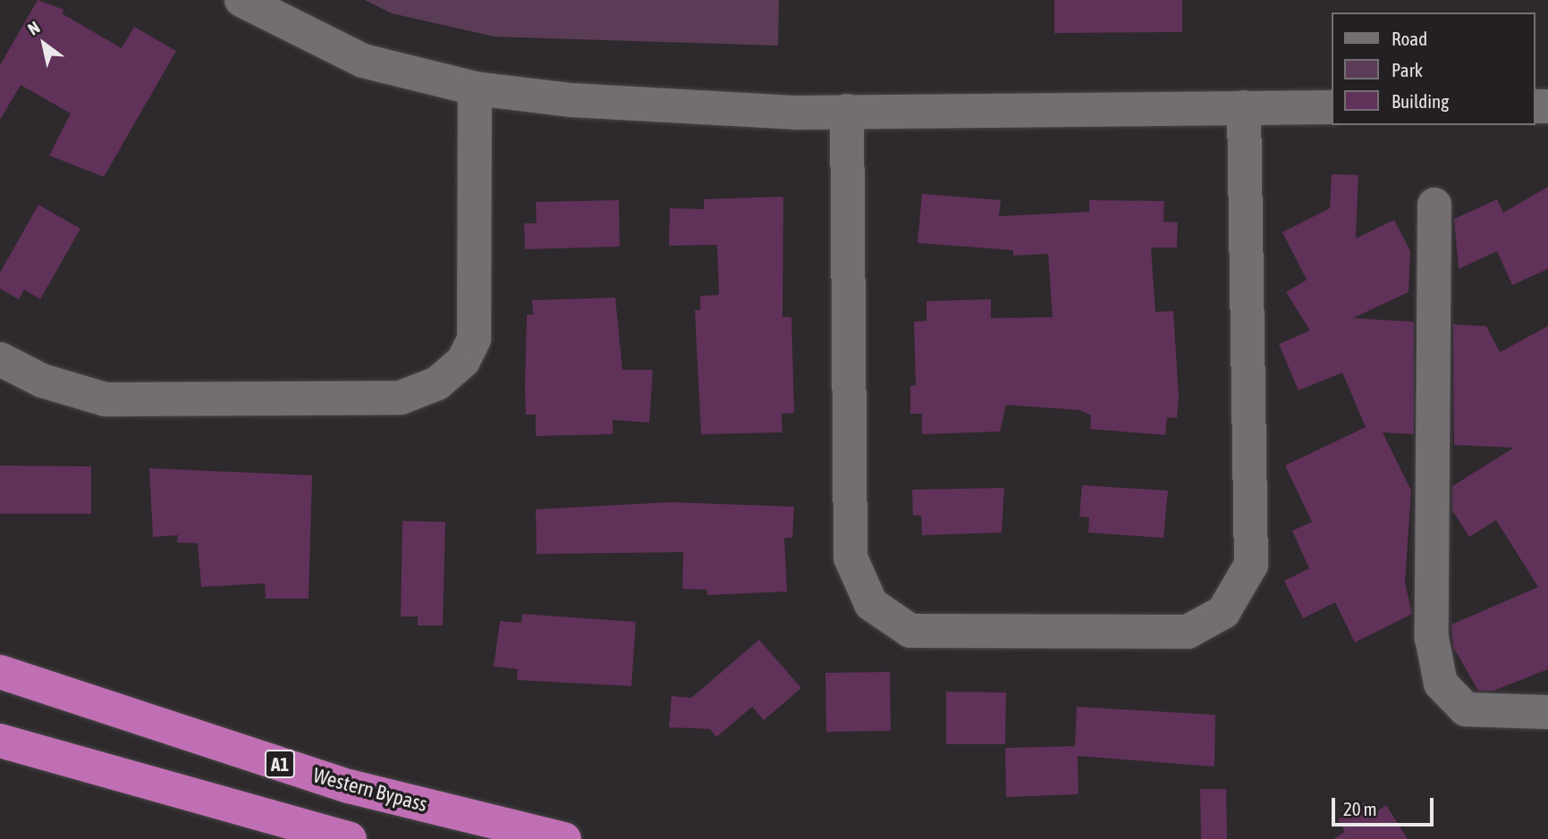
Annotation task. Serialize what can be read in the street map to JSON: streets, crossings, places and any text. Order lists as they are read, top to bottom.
{
  "streets": {
    "highway": ["A1", "Western Bypass"]
  },
  "legend": ["Road", "Park", "Building"],
  "scale_bar": "20 m",
  "north": "top left"
}
